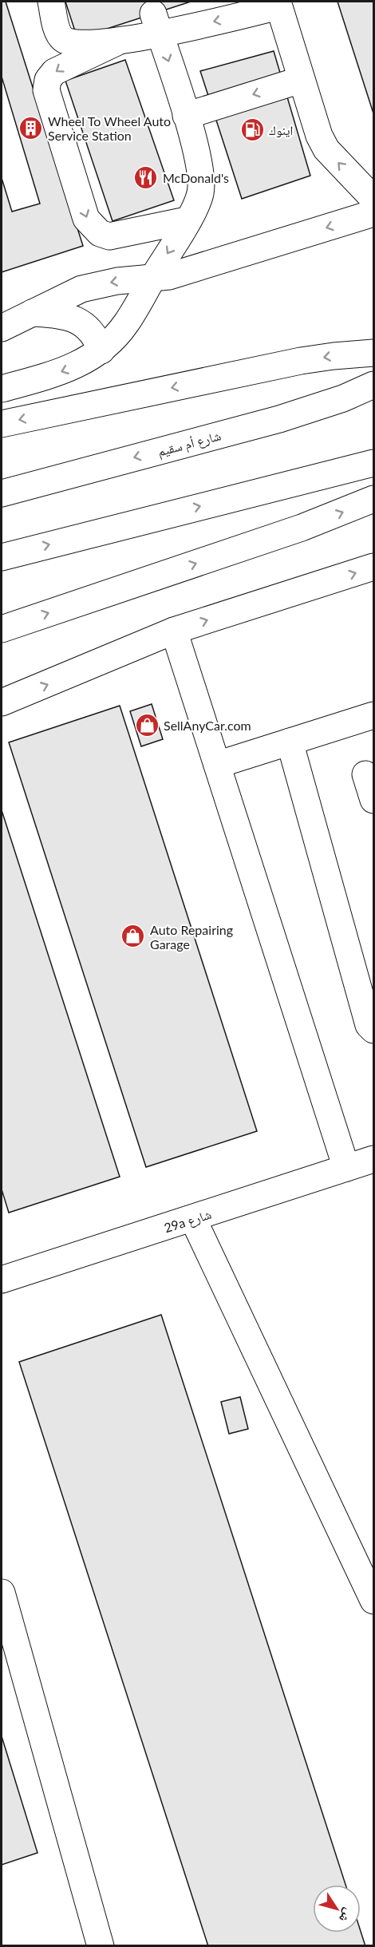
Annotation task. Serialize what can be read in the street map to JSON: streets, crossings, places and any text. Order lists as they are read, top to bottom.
{
  "streets": {
    "main road": ["شارع أم سقيم", "29a شارع"]
  },
  "places": {
    "building": ["Wheel To Wheel Auto Service Station"],
    "fuel station": ["اينوك"],
    "restaurant": ["McDonald's"],
    "shop": ["SellAnyCar.com", "Auto Repairing Garage"]
  },
  "north": "bottom right"
}
